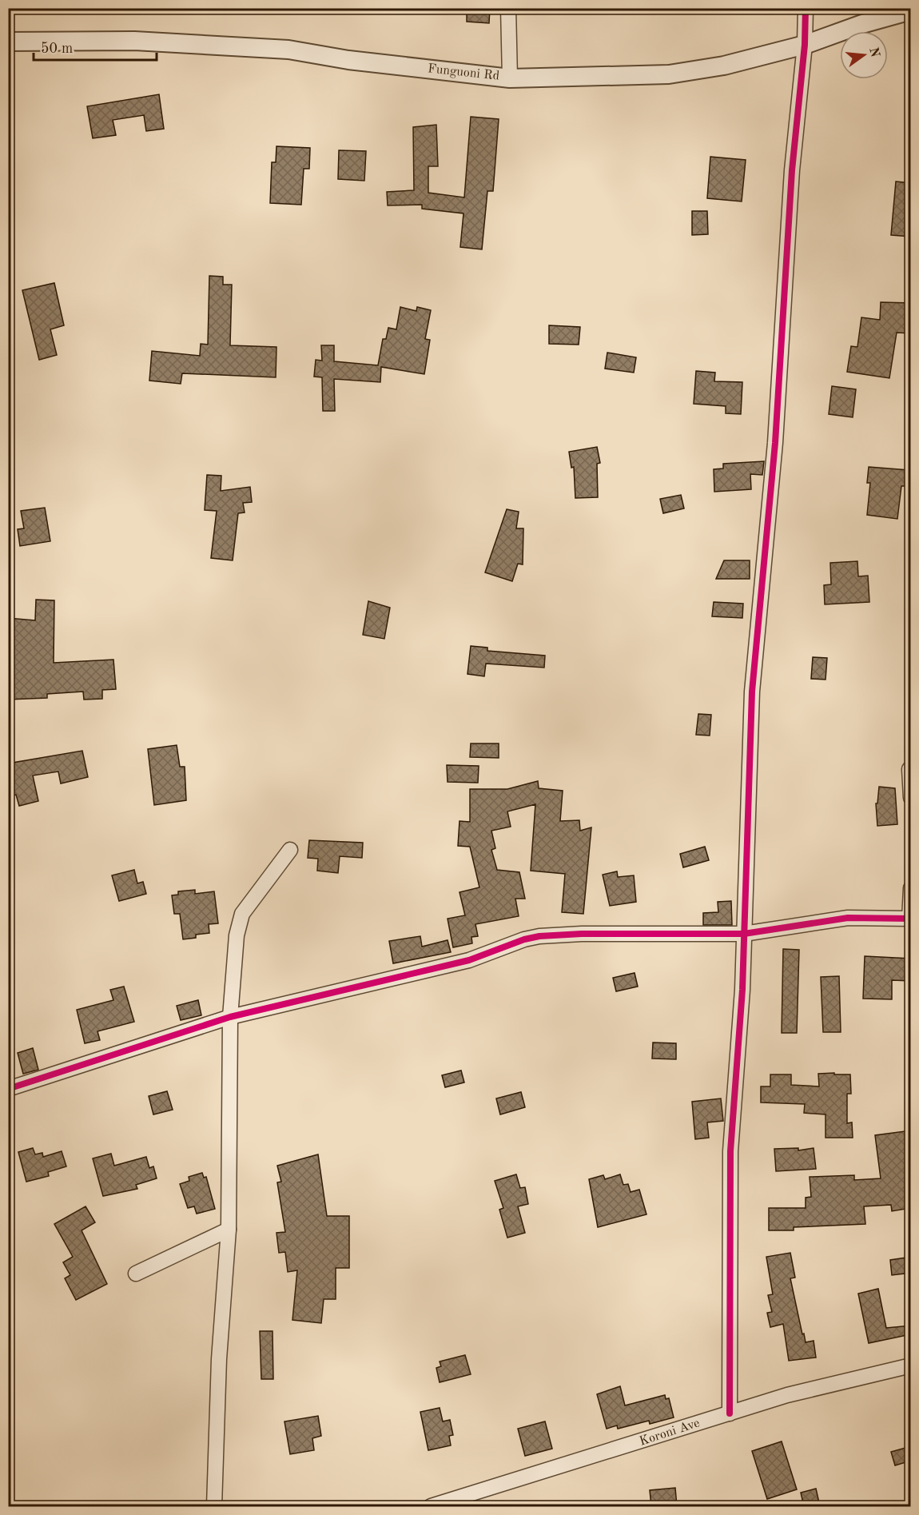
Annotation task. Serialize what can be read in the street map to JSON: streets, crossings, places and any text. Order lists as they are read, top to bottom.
{
  "streets": {
    "street": ["Funguoni Rd", "Koroni Ave"]
  },
  "scale_bar": "50 m",
  "north": "right"
}
